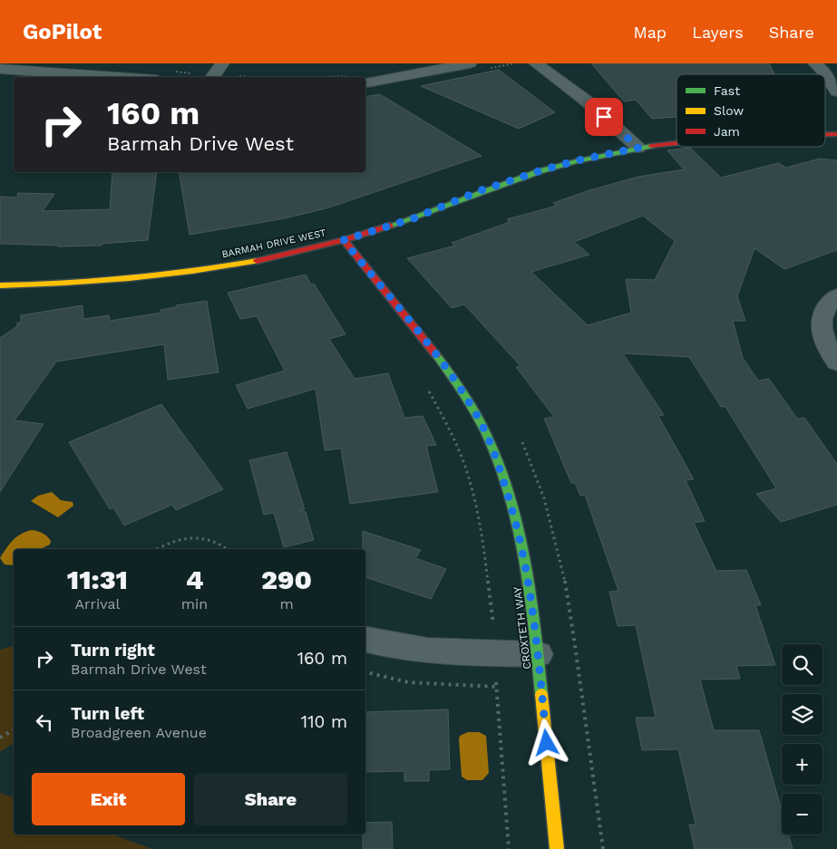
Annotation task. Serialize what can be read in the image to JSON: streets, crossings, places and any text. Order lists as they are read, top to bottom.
{
  "streets": {
    "street": ["BARMAH DRIVE WEST", "CROXTETH WAY"]
  },
  "crossings": [
    ["BARMAH DRIVE WEST", "CROXTETH WAY"]
  ],
  "legend": ["Fast", "Slow", "Jam"],
  "page": {
    "header": "GoPilot",
    "nav": ["Map", "Layers", "Share"],
    "turn": ["160 m", "Barmah Drive West"],
    "eta": [
      "11:31",
      "Arrival",
      "4",
      "min",
      "290",
      "m"
    ],
    "list": [
      {
        "name": "Turn right",
        "note": "Barmah Drive West",
        "value": "160 m"
      },
      {
        "name": "Turn left",
        "note": "Broadgreen Avenue",
        "value": "110 m"
      }
    ],
    "map_buttons": ["+", "−"],
    "buttons": ["Exit", "Share"]
  }
}
